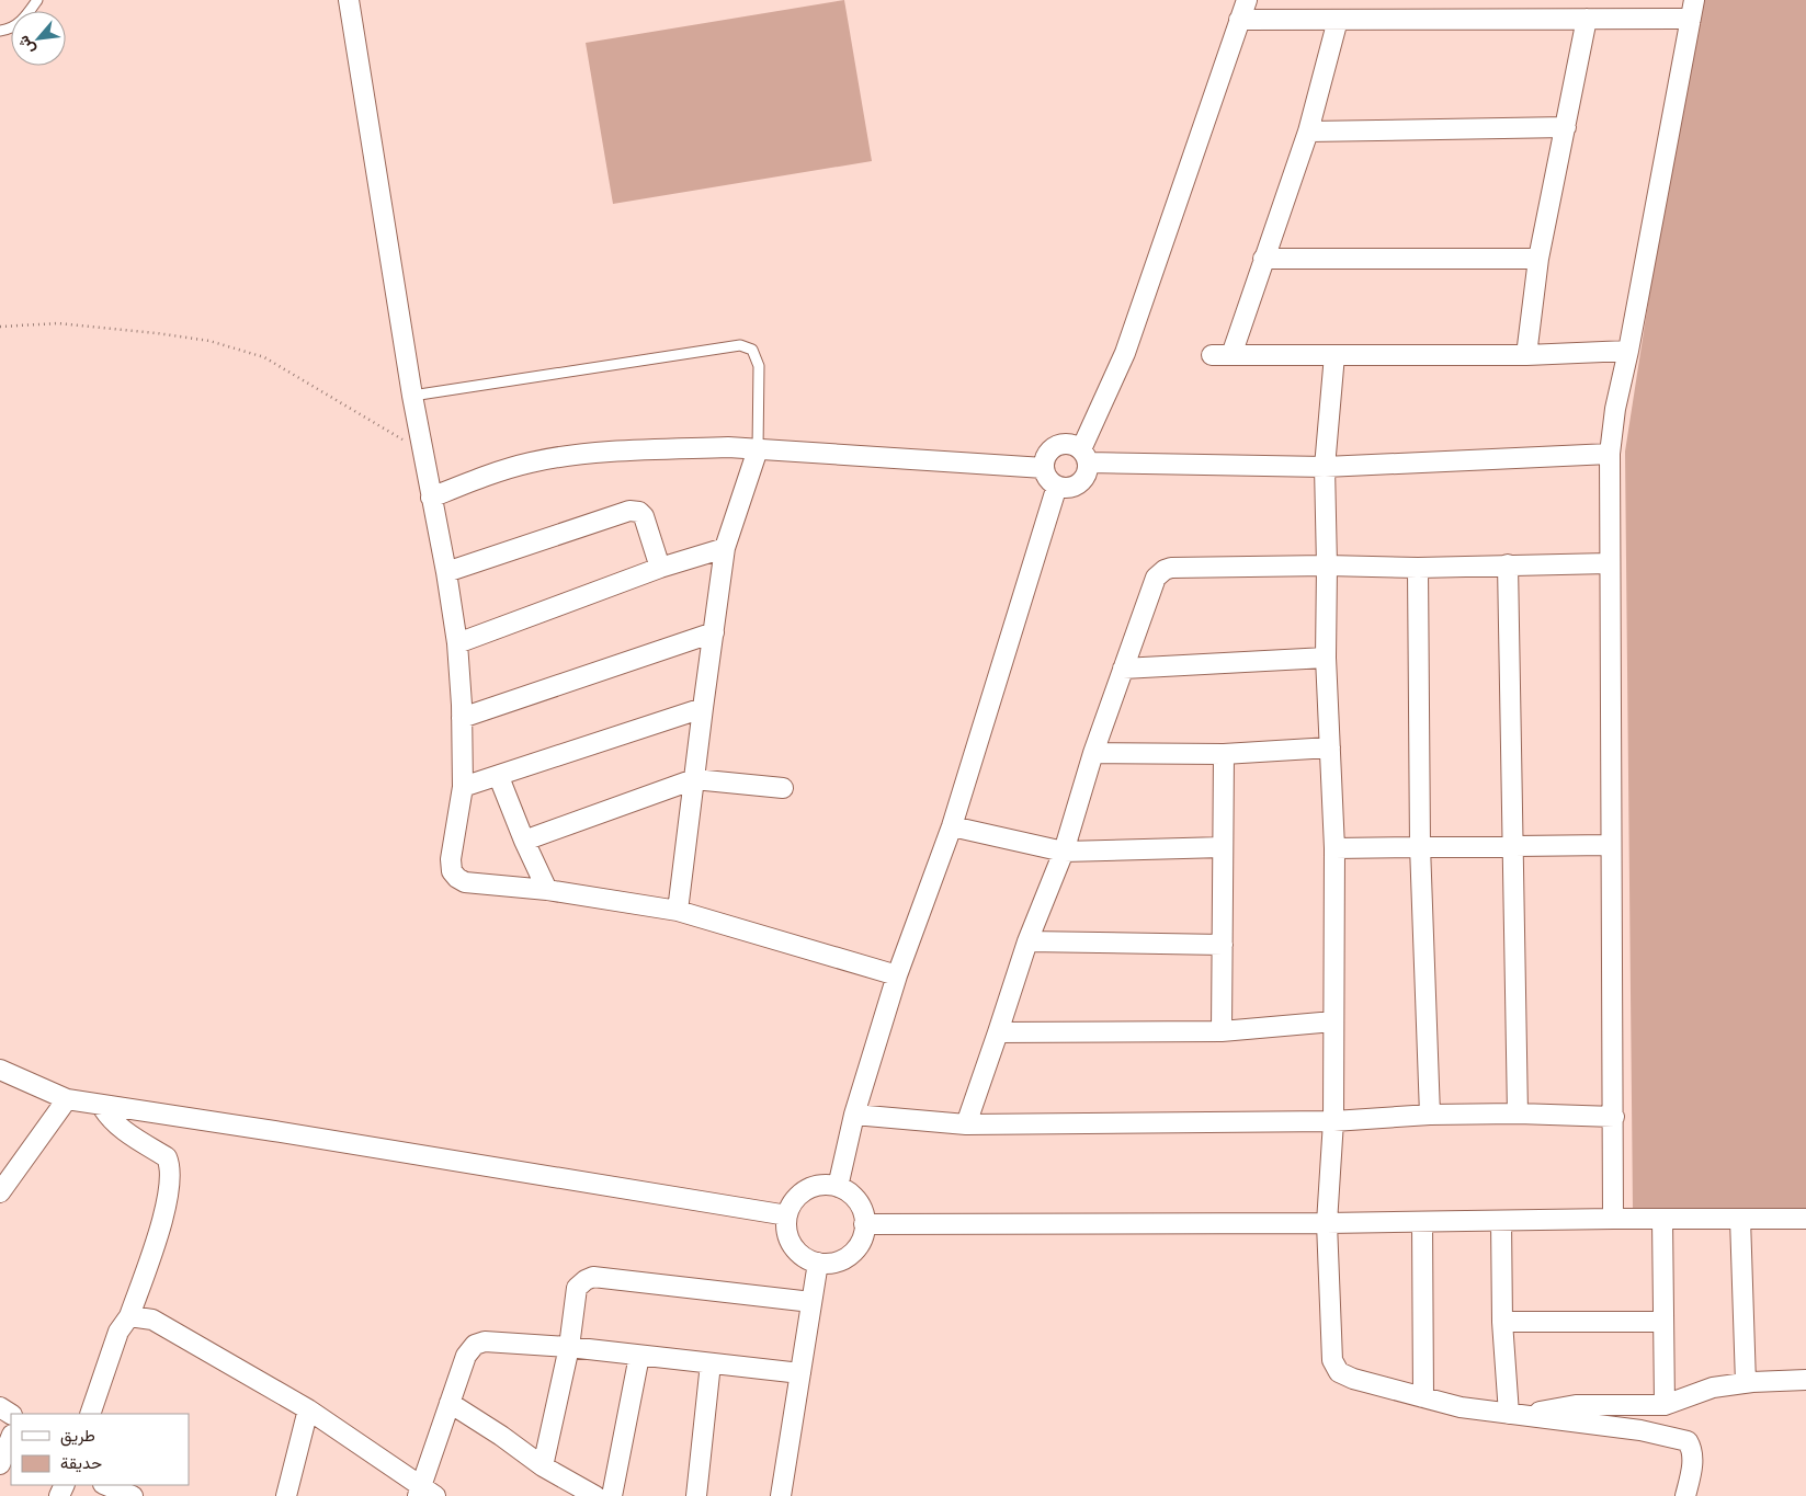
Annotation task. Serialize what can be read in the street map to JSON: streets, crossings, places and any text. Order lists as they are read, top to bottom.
{
  "legend": ["طريق", "حديقة"],
  "north": "bottom left"
}
